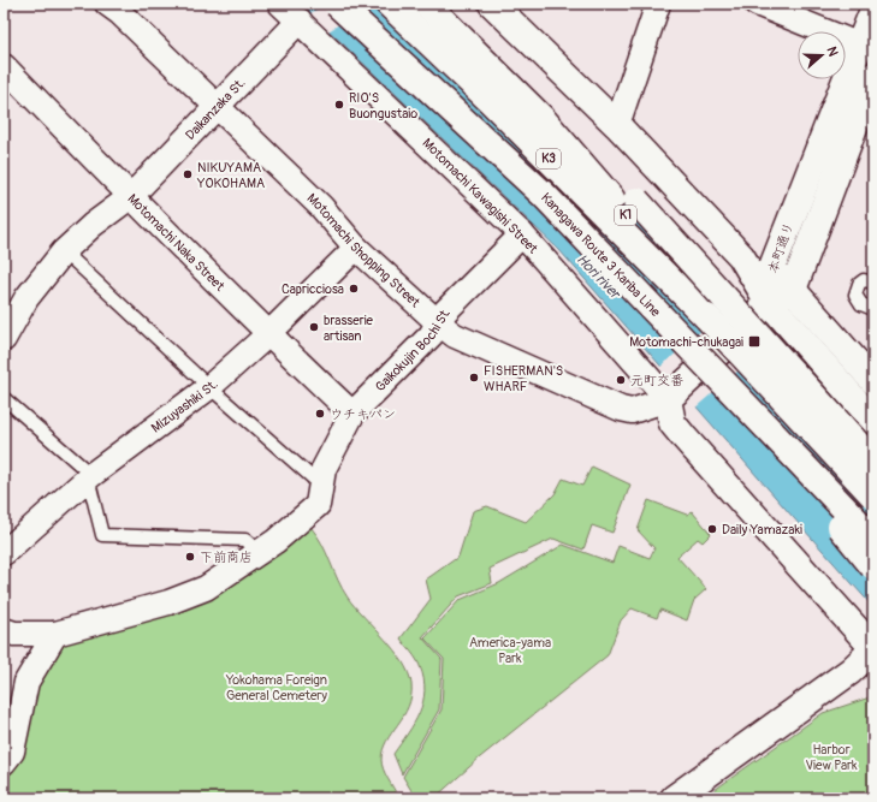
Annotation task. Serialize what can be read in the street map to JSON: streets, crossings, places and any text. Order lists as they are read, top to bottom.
{
  "streets": {
    "main road": [
      "K3",
      "K1",
      "本町通り",
      "Kanagawa Route 3 Kariba Line"
    ],
    "street": [
      "Daikanzaka St.",
      "Motomachi Kawagishi Street",
      "Motomachi Naka Street",
      "Motomachi Shopping Street",
      "Gaikokujin Bochi St.",
      "Mizuyashiki St."
    ]
  },
  "crossings": [
    ["Daikanzaka St.", "Motomachi Kawagishi Street"],
    ["Daikanzaka St.", "Motomachi Naka Street"],
    ["Daikanzaka St.", "Motomachi Shopping Street"],
    ["K3", "K1"],
    ["Motomachi Kawagishi Street", "Motomachi Shopping Street"],
    ["Motomachi Kawagishi Street", "Gaikokujin Bochi St."],
    ["Motomachi Naka Street", "Gaikokujin Bochi St."],
    ["Motomachi Naka Street", "Mizuyashiki St."],
    ["Motomachi Shopping Street", "Gaikokujin Bochi St."],
    ["Motomachi Shopping Street", "Mizuyashiki St."]
  ],
  "water": ["Hori river"],
  "parks": ["America-yama Park", "Yokohama Foreign General Cemetery", "Harbor View Park"],
  "places": {
    "other": [
      "RIO'S Buongustaio",
      "NIKUYAMA YOKOHAMA",
      "Capricciosa",
      "brasserie artisan",
      "FISHERMAN'S WHARF",
      "元町交番",
      "ウチキパン",
      "Daily Yamazaki",
      "下前商店"
    ],
    "transit": ["Motomachi-chukagai"]
  },
  "north": "right"
}
